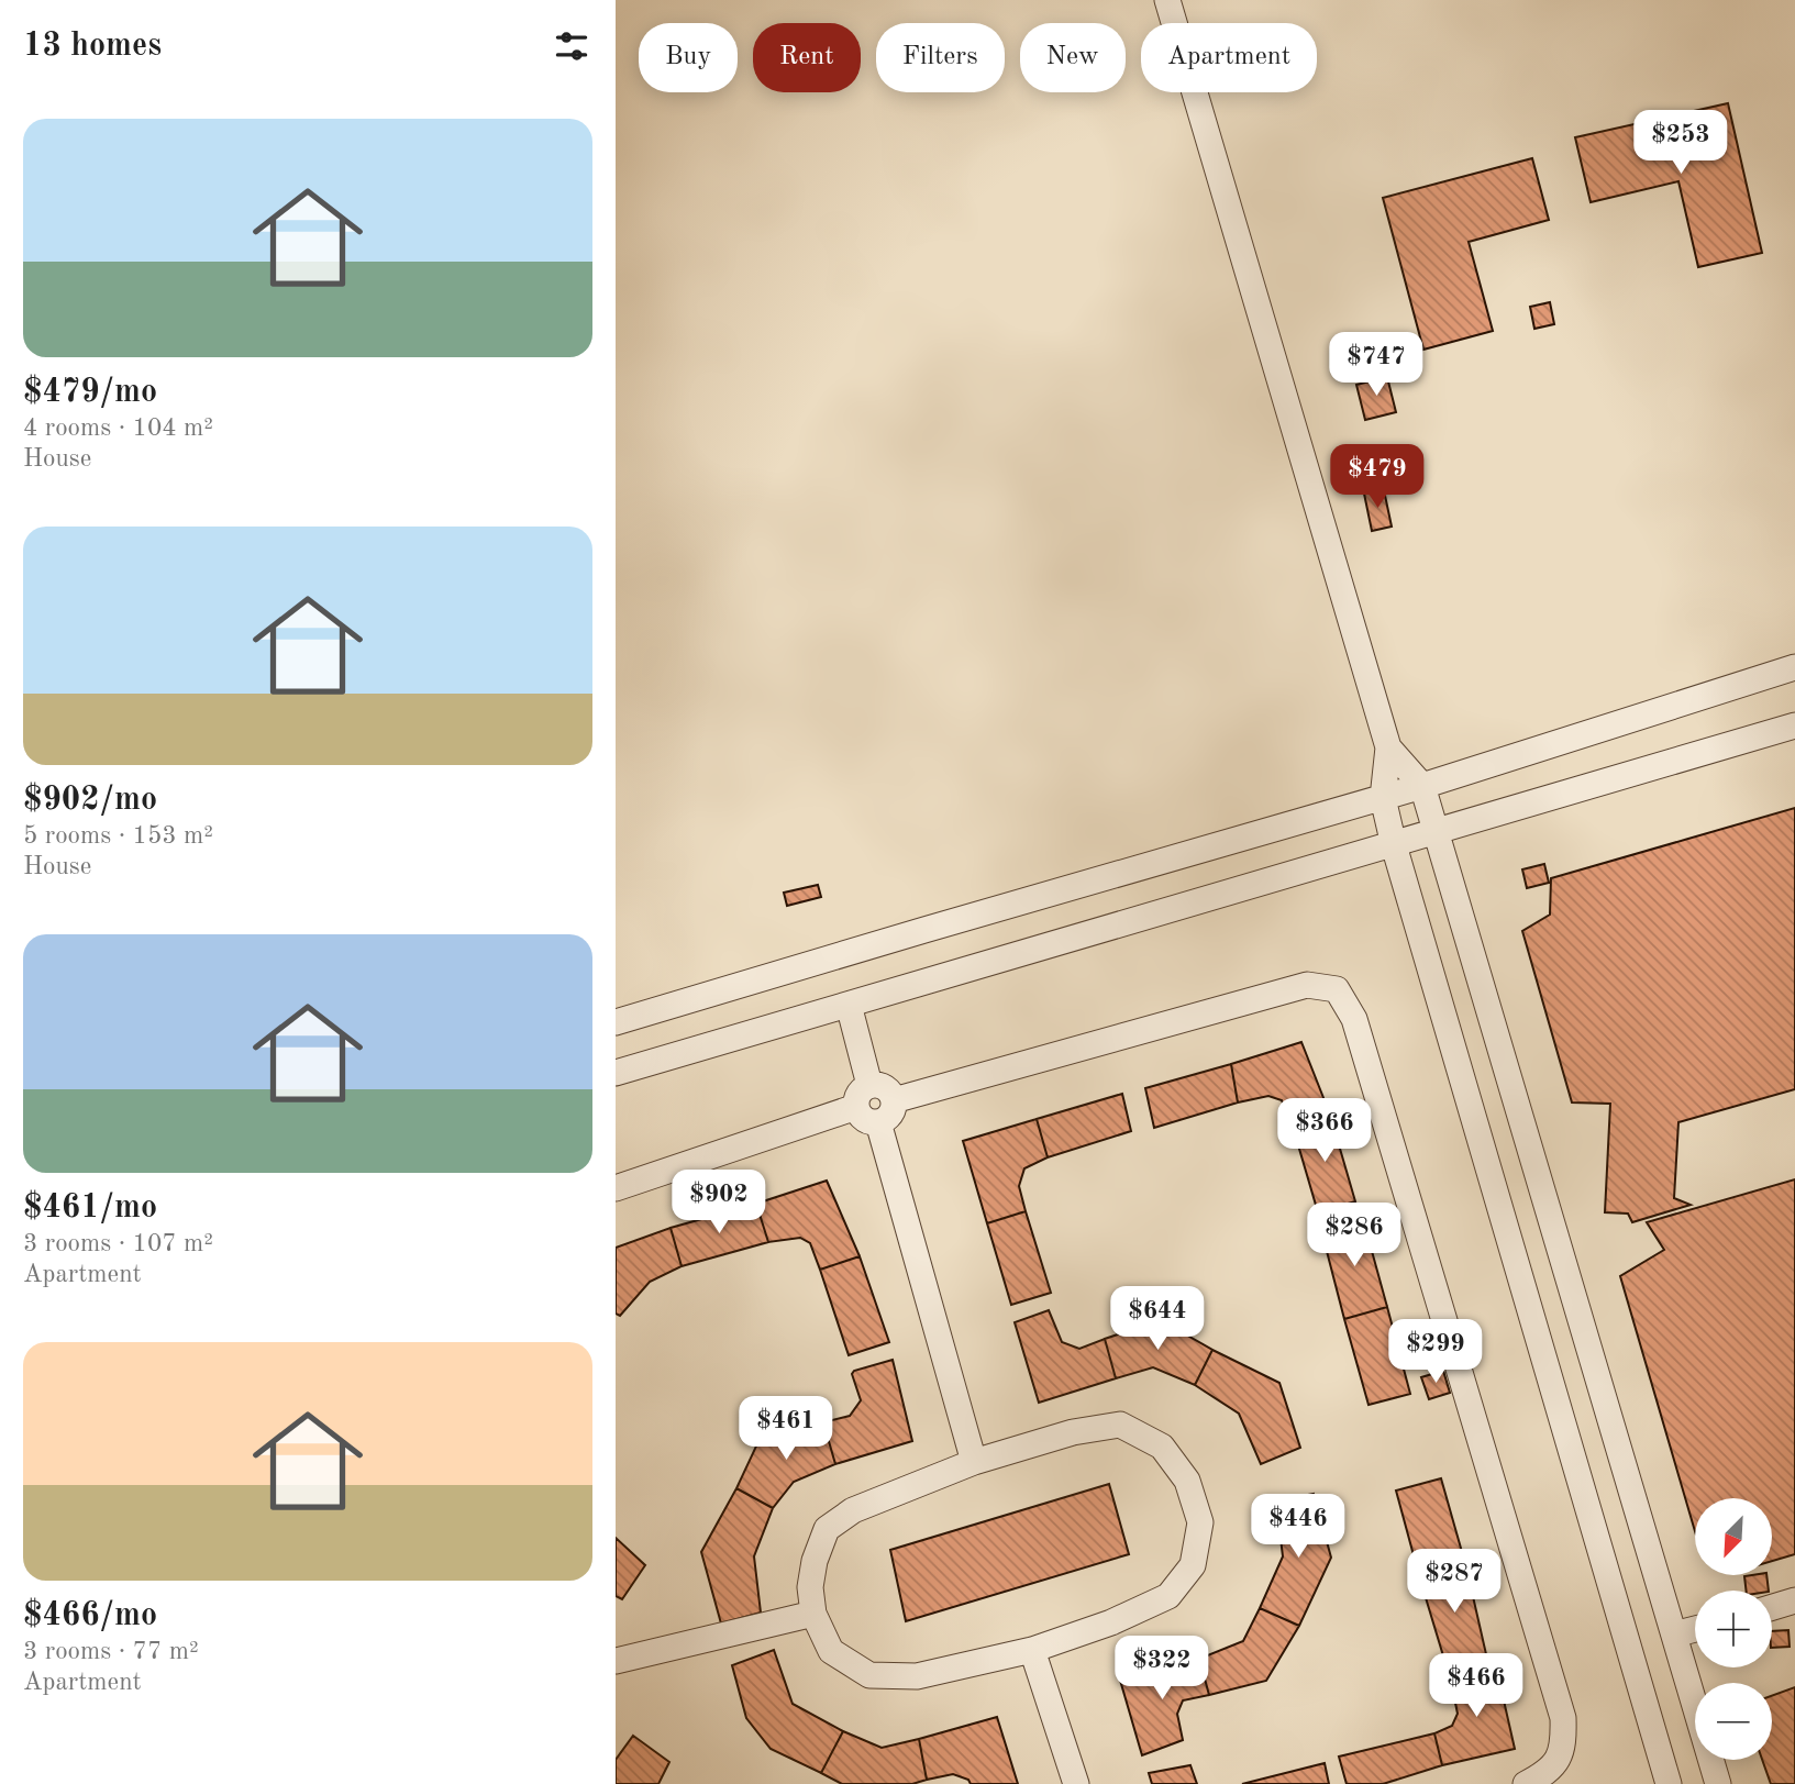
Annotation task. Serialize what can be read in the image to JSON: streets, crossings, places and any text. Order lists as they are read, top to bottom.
{
  "north": "bottom left",
  "page": {
    "heading": "13 homes",
    "chip": [
      "Buy",
      "Rent",
      "Filters",
      "New",
      "Apartment"
    ],
    "list": [
      {
        "name": "$479/mo",
        "note": "4 rooms · 104 m² · House"
      },
      {
        "name": "$902/mo",
        "note": "5 rooms · 153 m² · House"
      },
      {
        "name": "$461/mo",
        "note": "3 rooms · 107 m² · Apartment"
      },
      {
        "name": "$466/mo",
        "note": "3 rooms · 77 m² · Apartment"
      }
    ],
    "price": [
      "$253",
      "$747",
      "$479",
      "$366",
      "$902",
      "$286",
      "$644",
      "$299",
      "$461",
      "$446",
      "$287",
      "$322",
      "$466"
    ],
    "map_buttons": ["+", "−"]
  }
}
